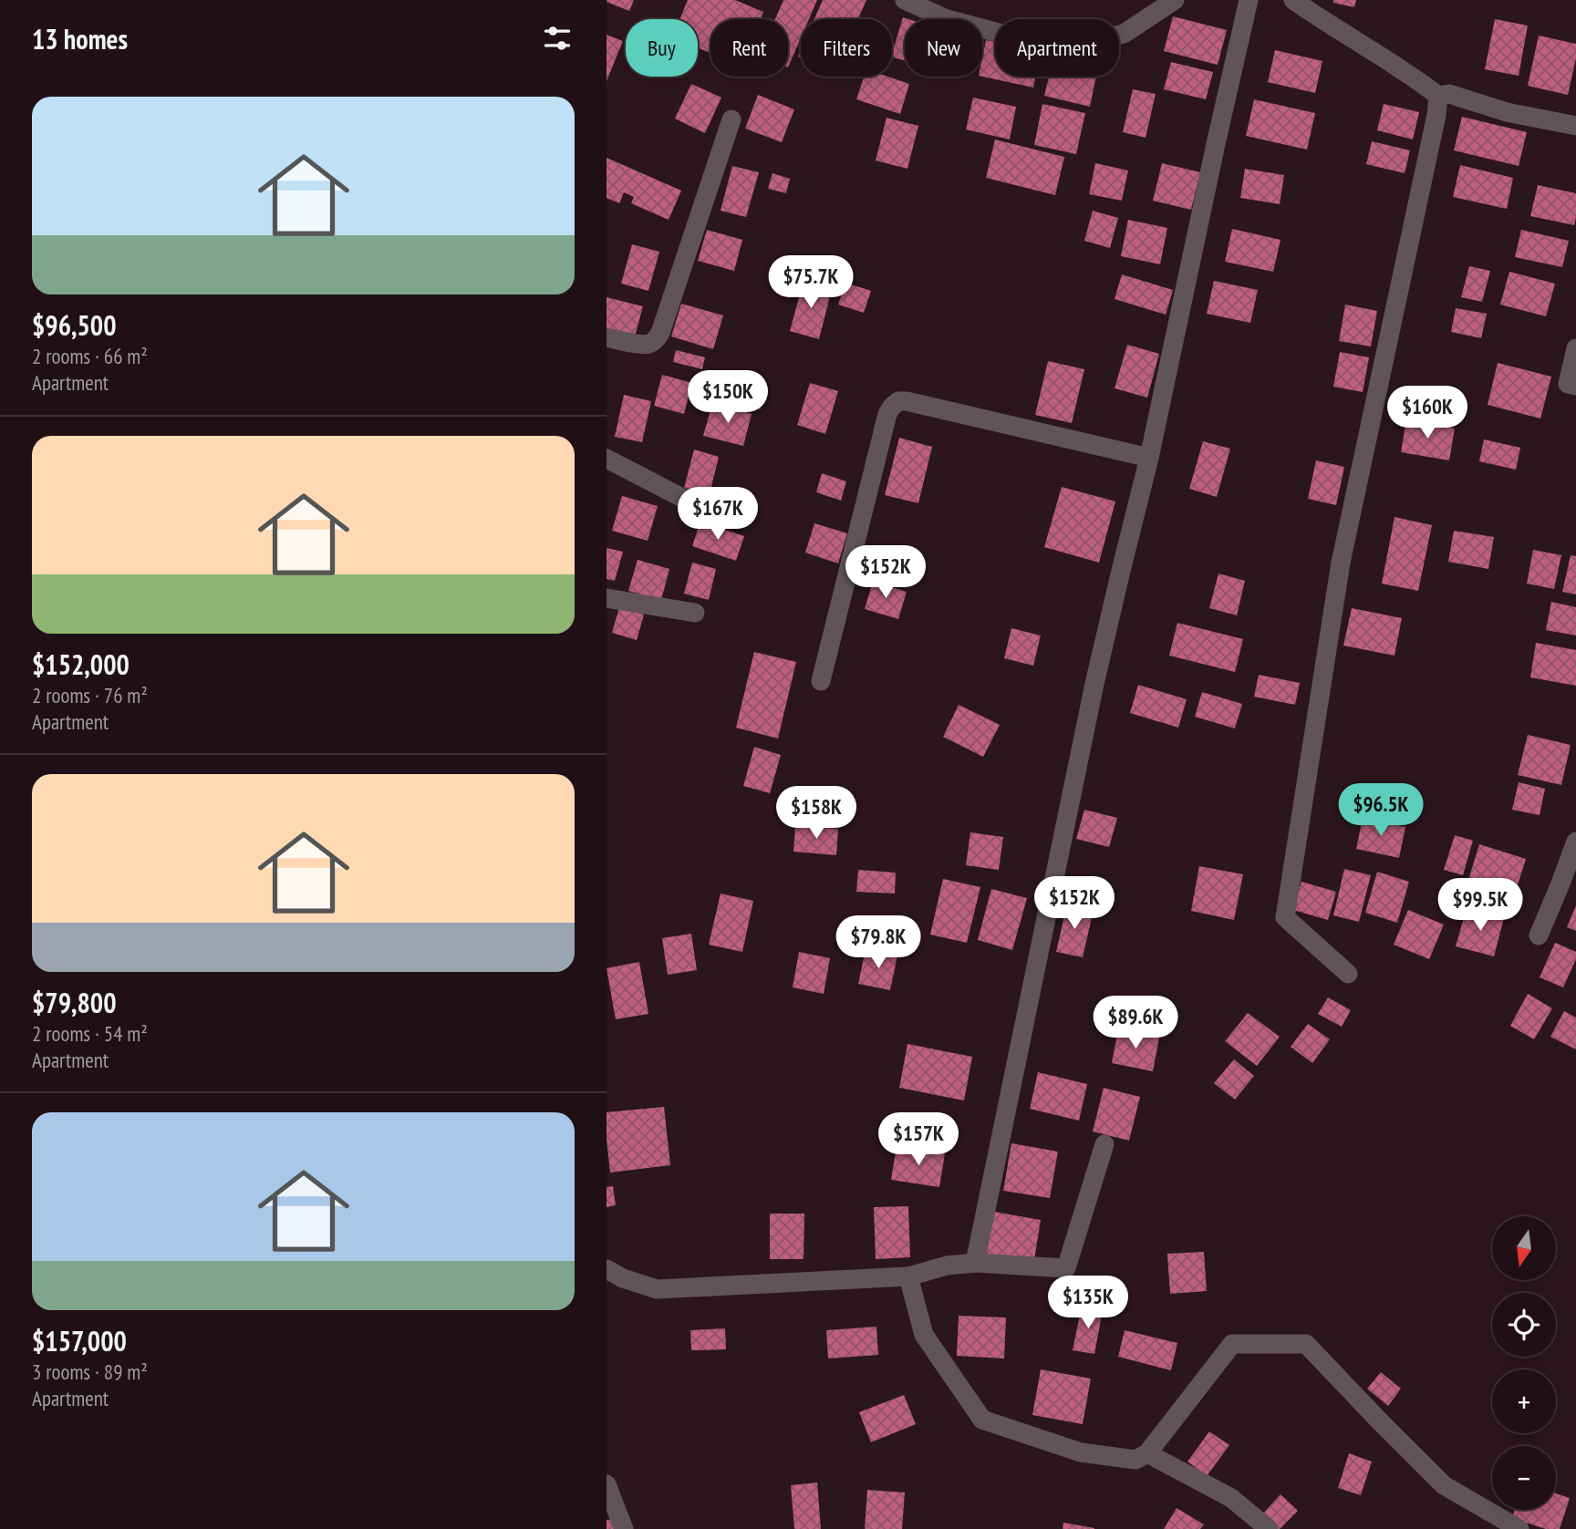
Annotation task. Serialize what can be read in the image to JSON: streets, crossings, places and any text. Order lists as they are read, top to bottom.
{
  "north": "bottom",
  "page": {
    "heading": "13 homes",
    "chip": [
      "Buy",
      "Rent",
      "Filters",
      "New",
      "Apartment"
    ],
    "list": [
      {
        "name": "$96,500",
        "note": "2 rooms · 66 m² · Apartment"
      },
      {
        "name": "$152,000",
        "note": "2 rooms · 76 m² · Apartment"
      },
      {
        "name": "$79,800",
        "note": "2 rooms · 54 m² · Apartment"
      },
      {
        "name": "$157,000",
        "note": "3 rooms · 89 m² · Apartment"
      }
    ],
    "price": [
      "$75.7K",
      "$150K",
      "$160K",
      "$167K",
      "$152K",
      "$96.5K",
      "$158K",
      "$152K",
      "$99.5K",
      "$79.8K",
      "$89.6K",
      "$157K",
      "$135K"
    ],
    "map_buttons": ["+", "−"]
  }
}
